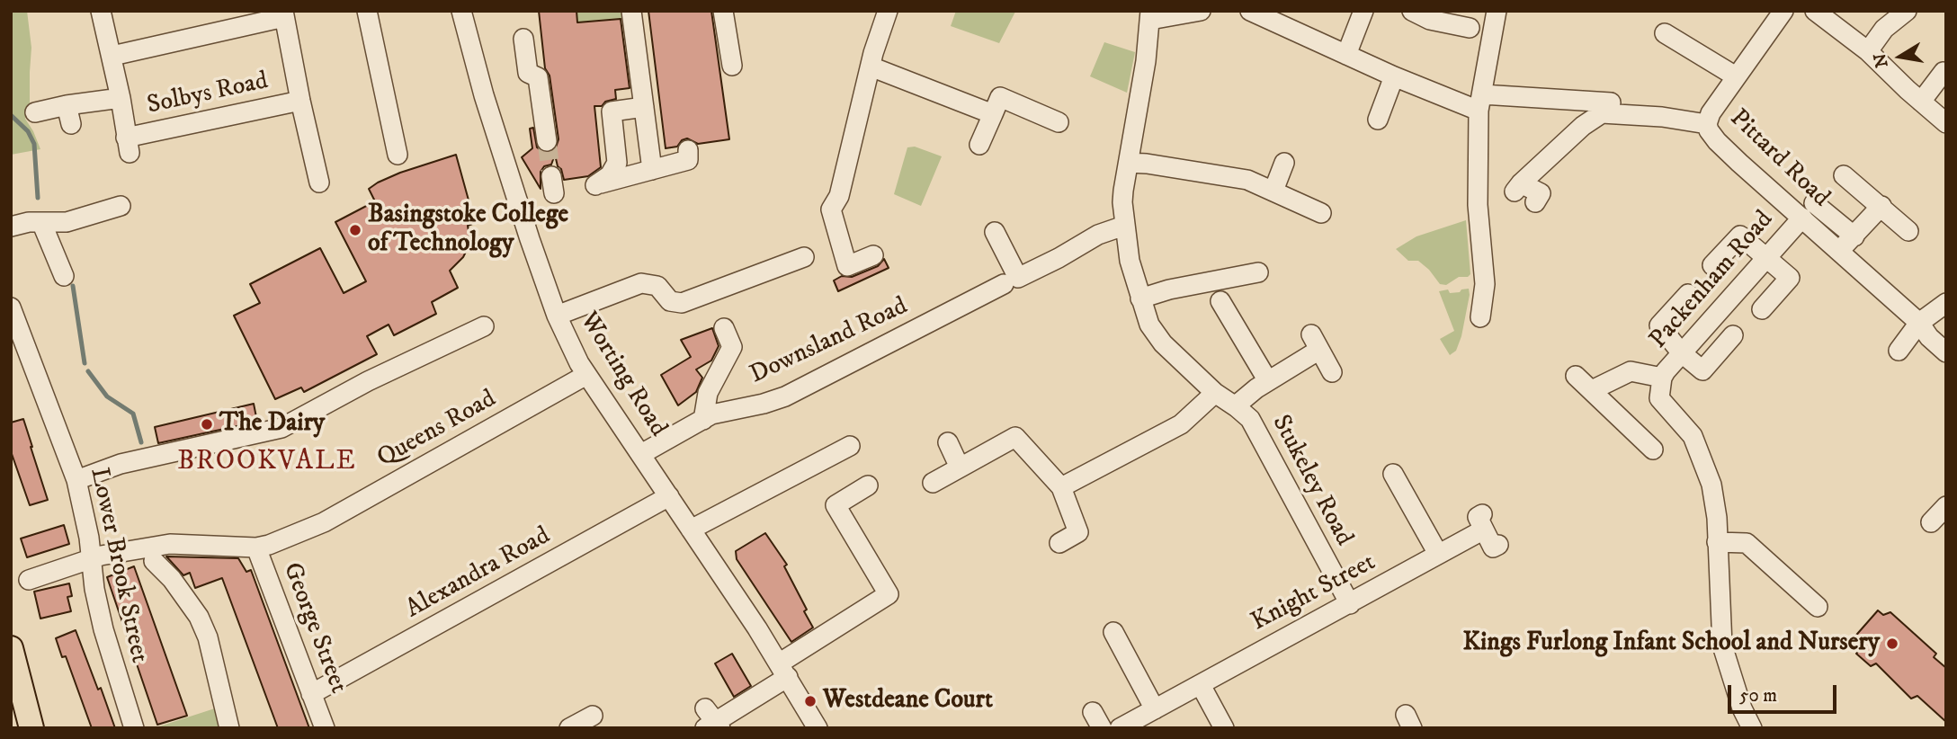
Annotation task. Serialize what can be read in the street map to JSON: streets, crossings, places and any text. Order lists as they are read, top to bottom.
{
  "streets": {
    "street": [
      "Solbys Road",
      "Pittard Road",
      "Packenham Road",
      "Downsland Road",
      "Worting Road",
      "Queens Road",
      "Stukeley Road",
      "Lower Brook Street",
      "Alexandra Road",
      "Knight Street",
      "George Street"
    ]
  },
  "crossings": [
    ["Pittard Road", "Packenham Road"],
    ["Downsland Road", "Worting Road"],
    ["Downsland Road", "Stukeley Road"],
    ["Worting Road", "Queens Road"],
    ["Worting Road", "Alexandra Road"],
    ["Queens Road", "Lower Brook Street"],
    ["Queens Road", "George Street"],
    ["Stukeley Road", "Knight Street"],
    ["Alexandra Road", "George Street"]
  ],
  "districts": ["BROOKVALE"],
  "places": [
    "Basingstoke College of Technology",
    "The Dairy",
    "Kings Furlong Infant School and Nursery",
    "Westdeane Court"
  ],
  "scale_bar": "50 m",
  "north": "left"
}
